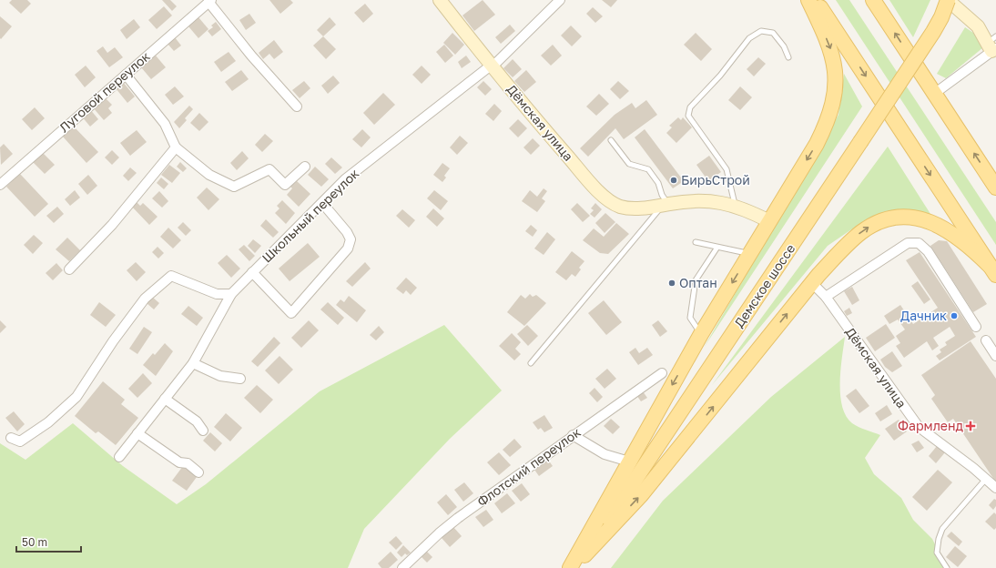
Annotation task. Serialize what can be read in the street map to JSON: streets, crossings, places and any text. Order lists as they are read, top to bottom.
{
  "streets": {
    "main road": ["Демское шоссе"],
    "street": [
      "Луговой переулок",
      "Дёмская улица",
      "Школьный переулок",
      "Флотский переулок"
    ]
  },
  "crossings": [
    ["Дёмская улица", "Школьный переулок"]
  ],
  "places": {
    "other": ["БирьСтрой", "Оптан", "Дачник"],
    "health": ["Фармленд"]
  },
  "scale_bar": "50 m"
}
